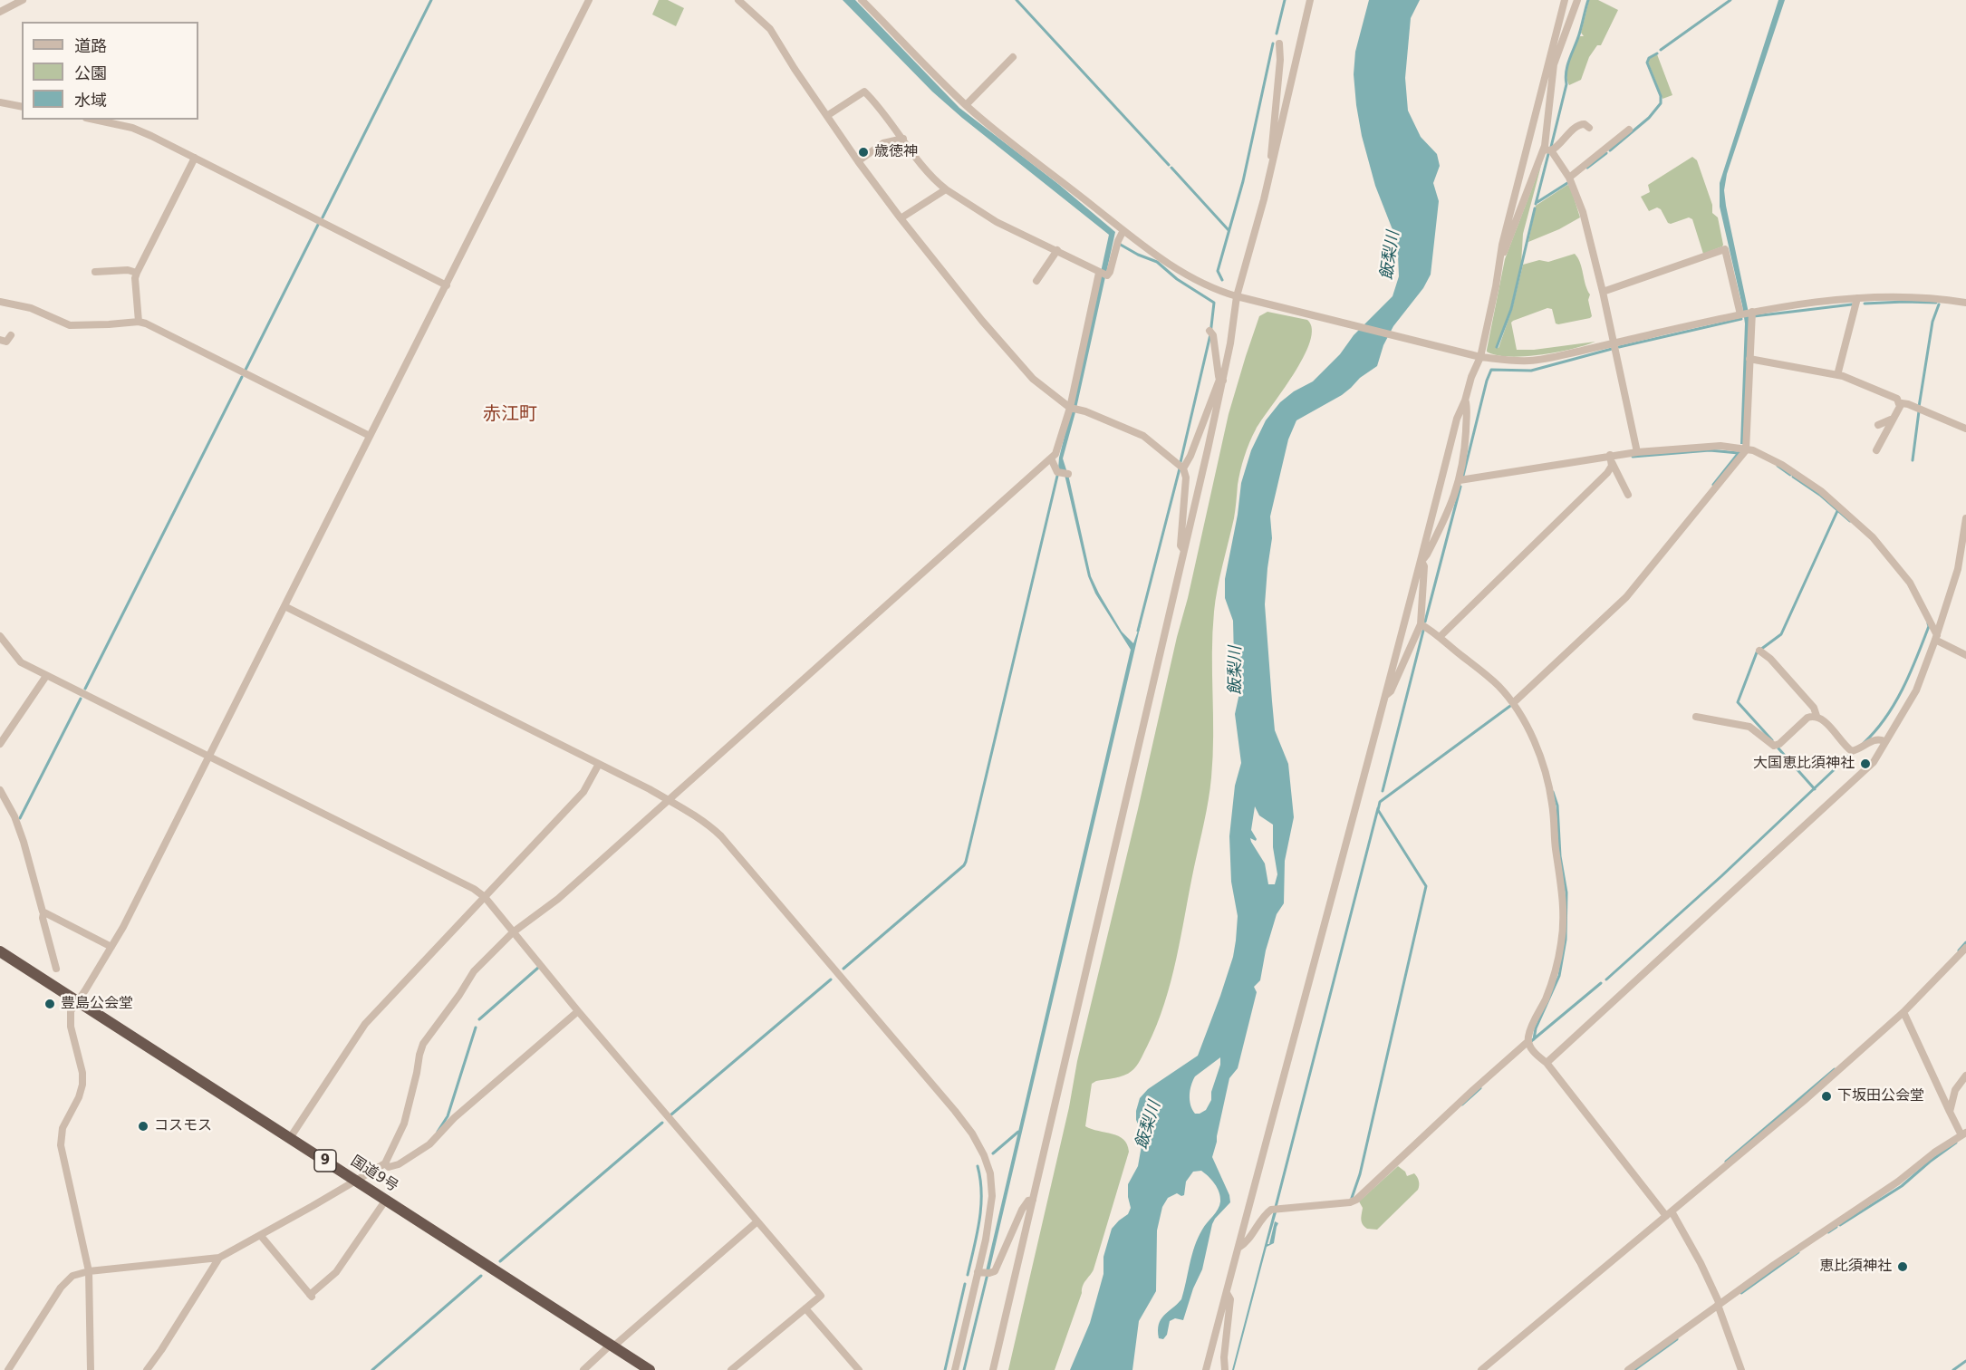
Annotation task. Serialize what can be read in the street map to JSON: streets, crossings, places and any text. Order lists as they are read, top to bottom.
{
  "streets": {
    "highway": ["9", "国道9号"]
  },
  "districts": ["赤江町"],
  "water": ["飯梨川"],
  "places": [
    "歳徳神",
    "大国恵比須神社",
    "豊島公会堂",
    "下坂田公会堂",
    "コスモス",
    "恵比須神社"
  ],
  "legend": ["道路", "公園", "水域"]
}
